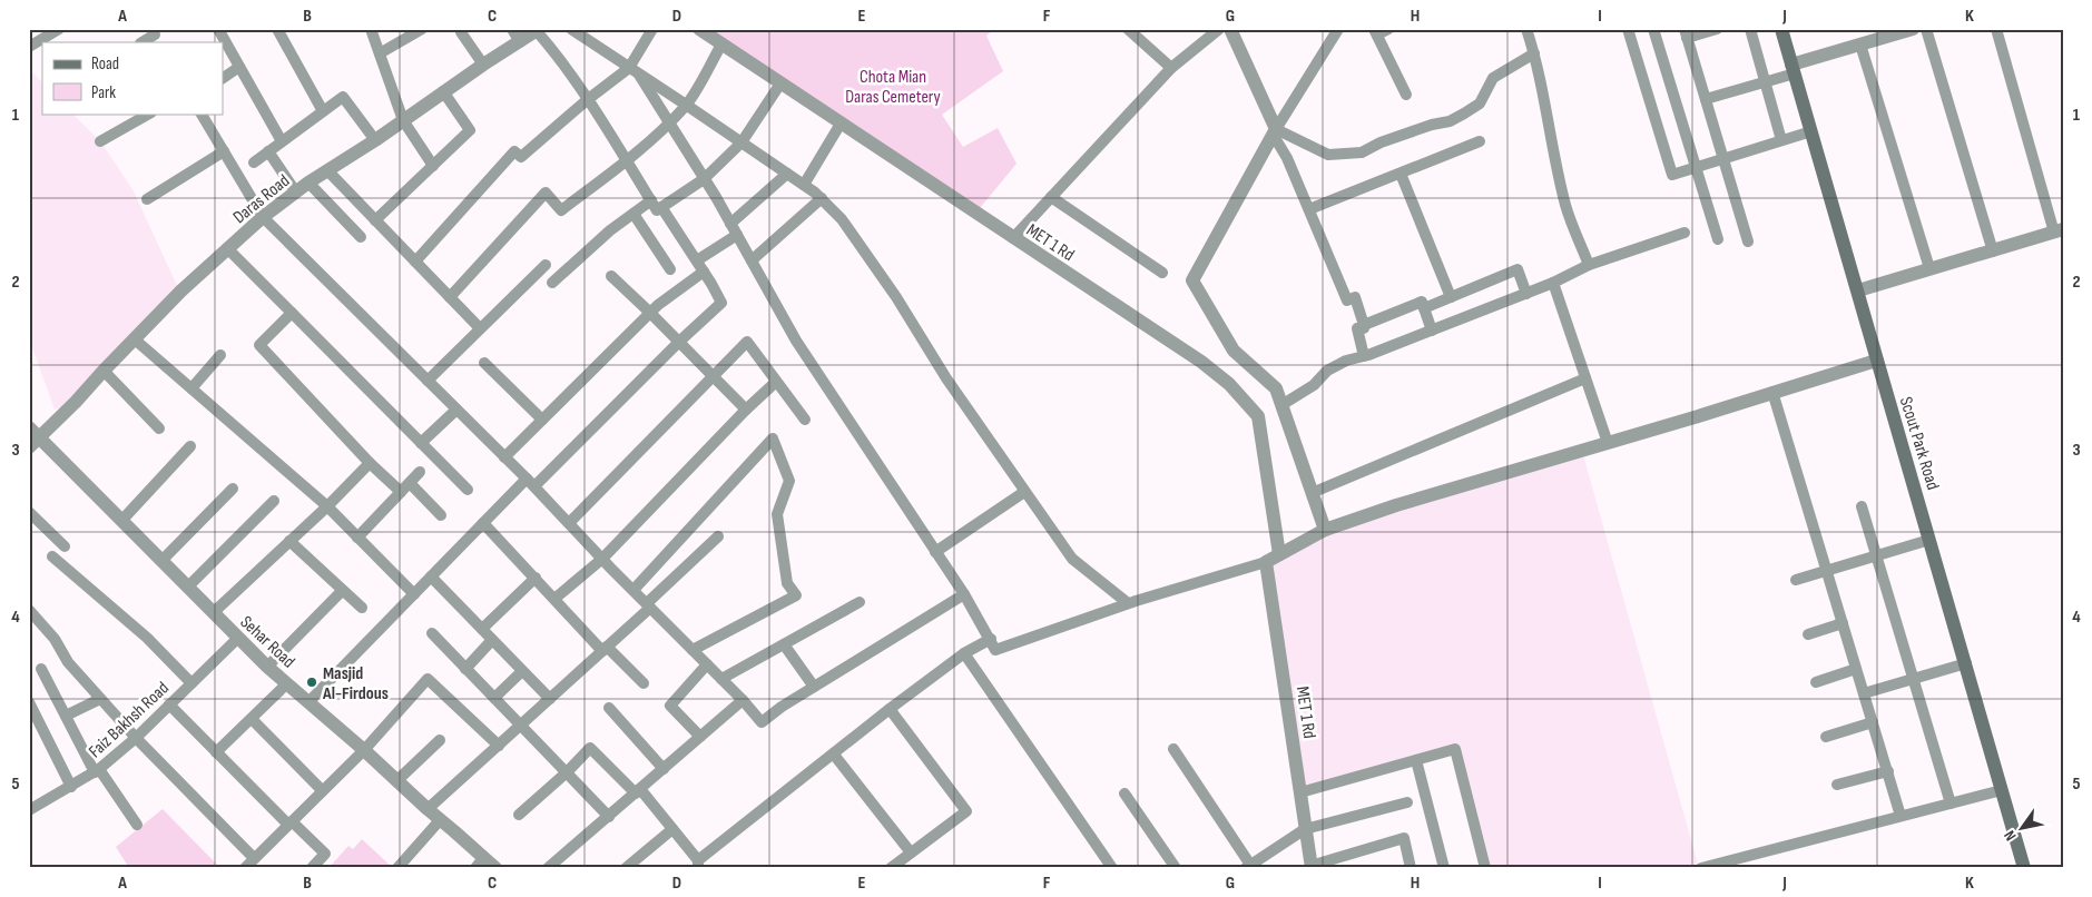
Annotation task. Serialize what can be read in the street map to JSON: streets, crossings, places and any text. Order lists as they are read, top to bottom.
{
  "streets": {
    "main road": ["Scout Park Road"],
    "street": [
      "Daras Road",
      "MET 1 Rd",
      "Sehar Road",
      "Faiz Bakhsh Road"
    ]
  },
  "crossings": [
    ["Daras Road", "Sehar Road"],
    ["Sehar Road", "Faiz Bakhsh Road"]
  ],
  "parks": ["Chota Mian Daras Cemetery"],
  "places": ["Masjid Al-Firdous"],
  "legend": ["Road", "Park"],
  "north": "bottom left",
  "grid": {
    "columns": [
      "A",
      "B",
      "C",
      "D",
      "E",
      "F",
      "G",
      "H",
      "I",
      "J",
      "K"
    ],
    "rows": [
      "1",
      "2",
      "3",
      "4",
      "5"
    ]
  }
}
